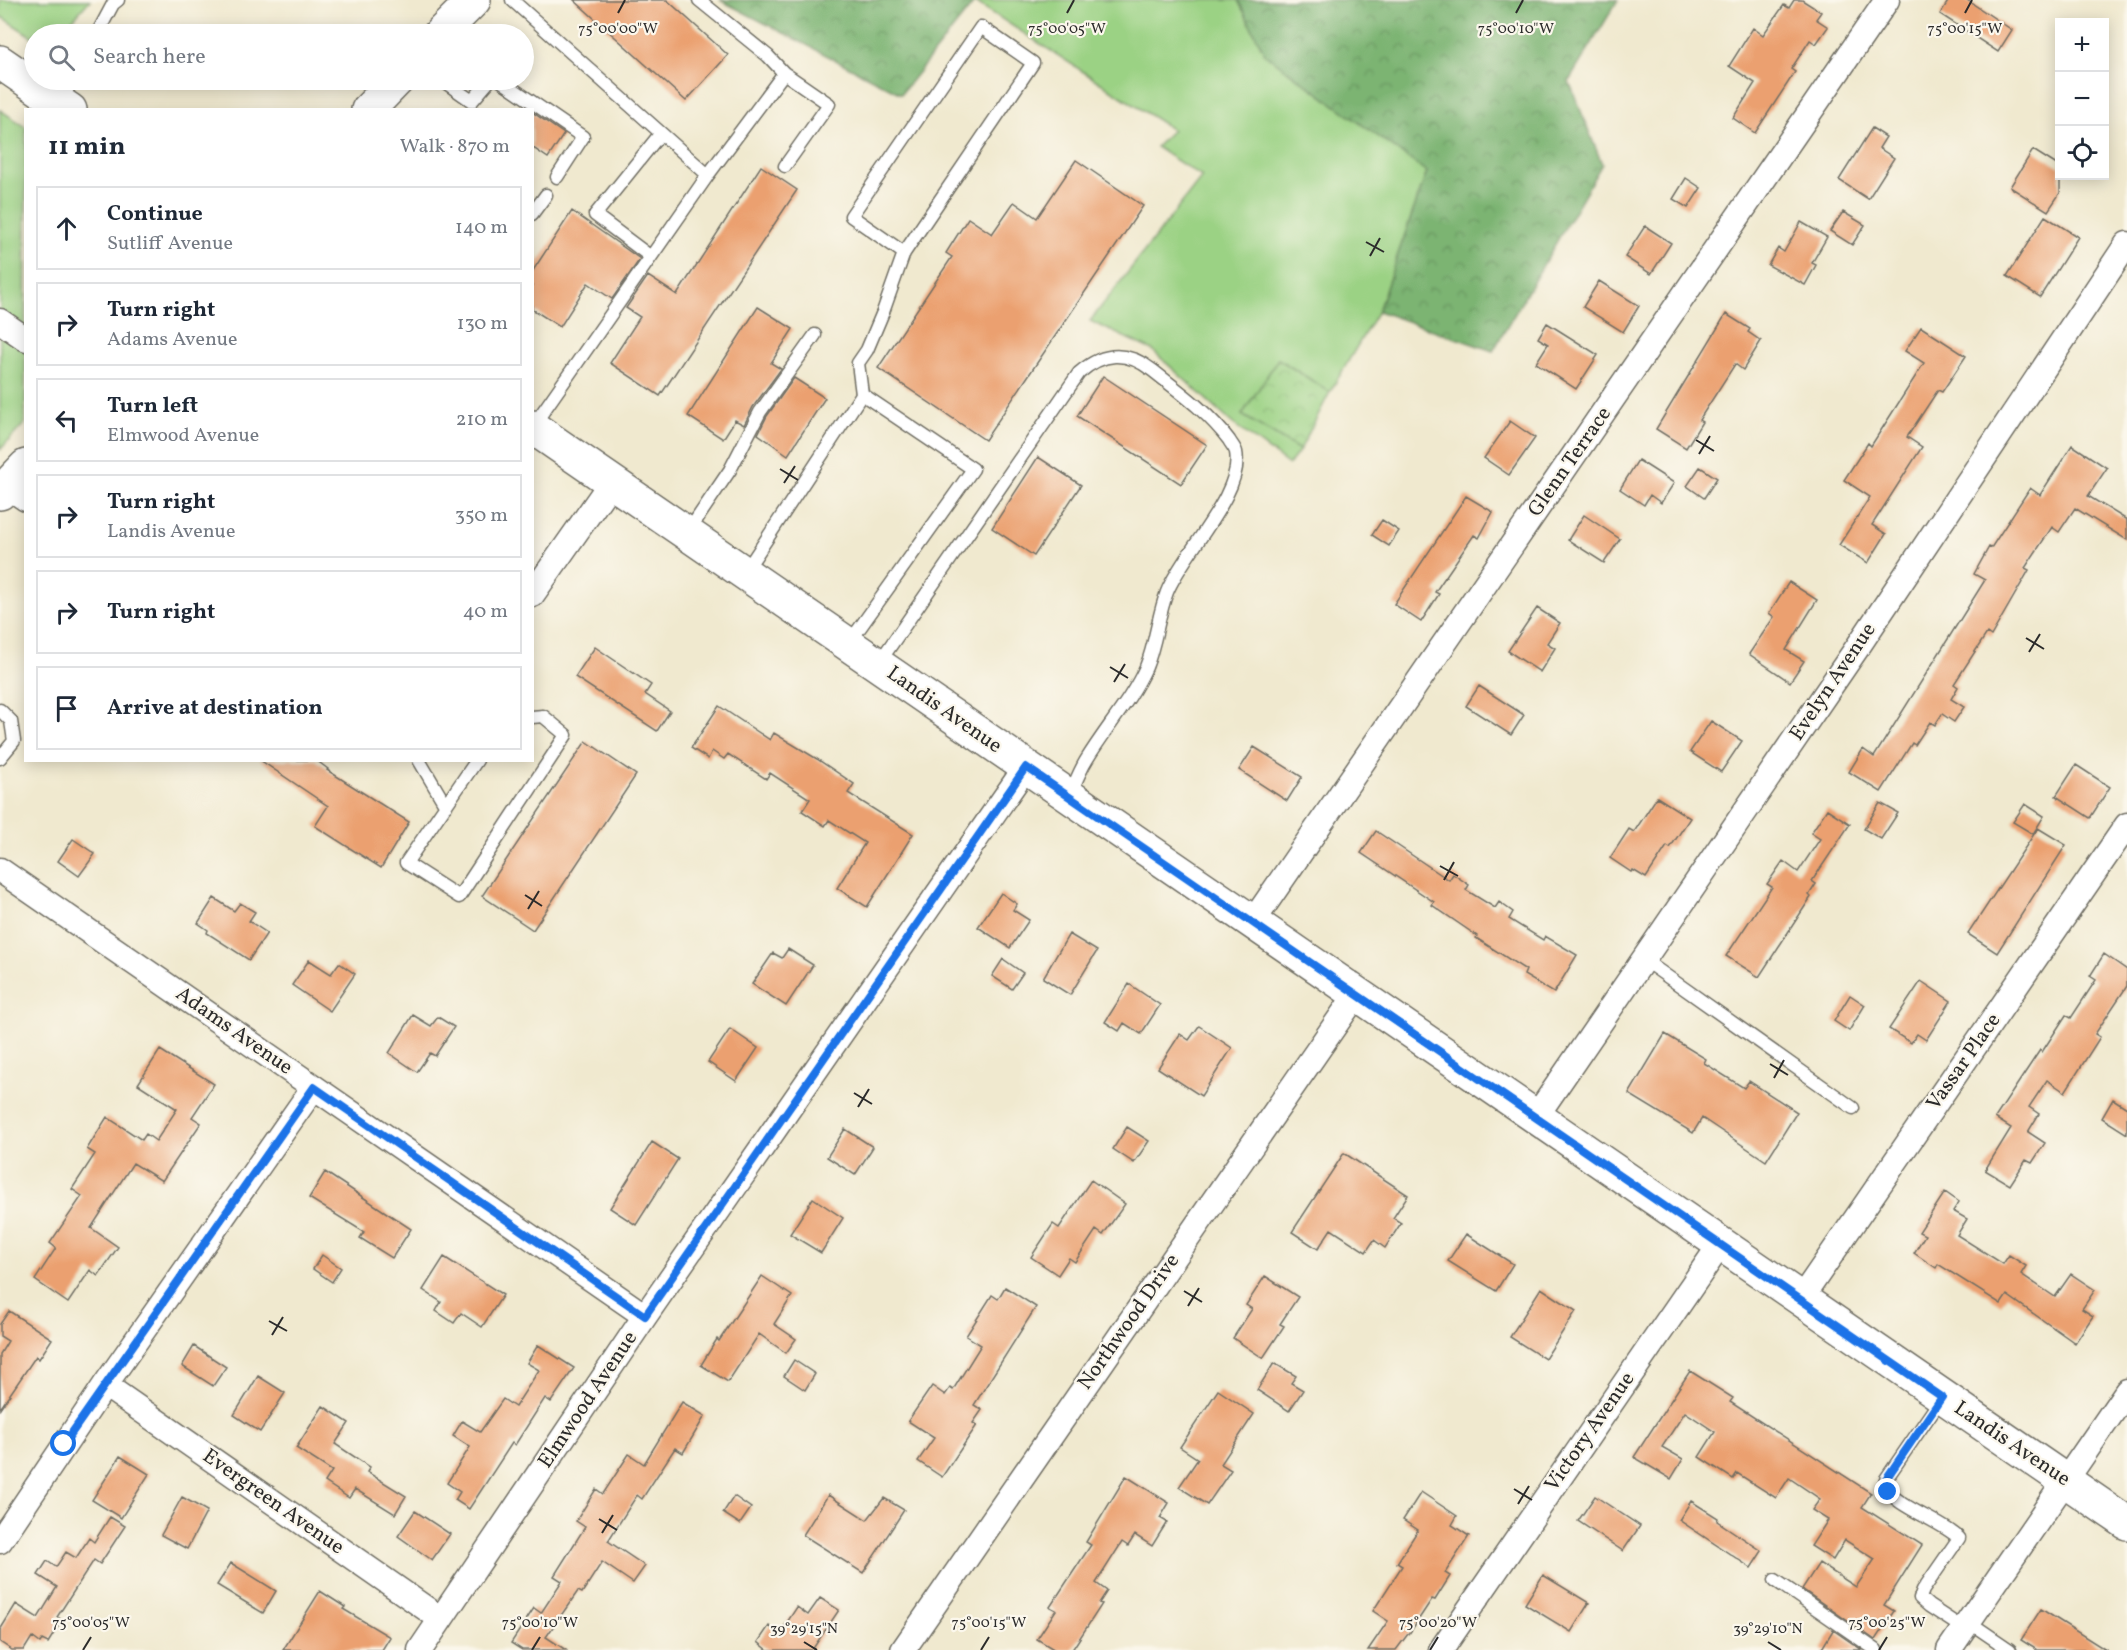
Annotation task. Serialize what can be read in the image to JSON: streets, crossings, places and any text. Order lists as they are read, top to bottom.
{
  "streets": {
    "main road": ["Landis Avenue"],
    "street": [
      "Glenn Terrace",
      "Evelyn Avenue",
      "Adams Avenue",
      "Vassar Place",
      "Northwood Drive",
      "Elmwood Avenue",
      "Victory Avenue",
      "Evergreen Avenue"
    ]
  },
  "crossings": [
    ["Glenn Terrace", "Landis Avenue"],
    ["Evelyn Avenue", "Landis Avenue"],
    ["Landis Avenue", "Vassar Place"],
    ["Landis Avenue", "Northwood Drive"],
    ["Landis Avenue", "Elmwood Avenue"],
    ["Landis Avenue", "Victory Avenue"],
    ["Adams Avenue", "Elmwood Avenue"],
    ["Elmwood Avenue", "Evergreen Avenue"]
  ],
  "page": {
    "map_buttons": ["+", "−"],
    "search": "Search here",
    "heading": ["11 min", "Walk · 870 m"],
    "list": [
      ["Continue", "Sutliff Avenue", "140 m"],
      ["Turn right", "Adams Avenue", "130 m"],
      ["Turn left", "Elmwood Avenue", "210 m"],
      ["Turn right", "Landis Avenue", "350 m"],
      ["Turn right", "40 m"],
      "Arrive at destination"
    ]
  },
  "coordinates": [
    "75°00'00\"W",
    "75°00'05\"W",
    "75°00'10\"W",
    "75°00'15\"W",
    "75°00'20\"W",
    "75°00'25\"W",
    "39°29'15\"N",
    "39°29'10\"N"
  ]
}
